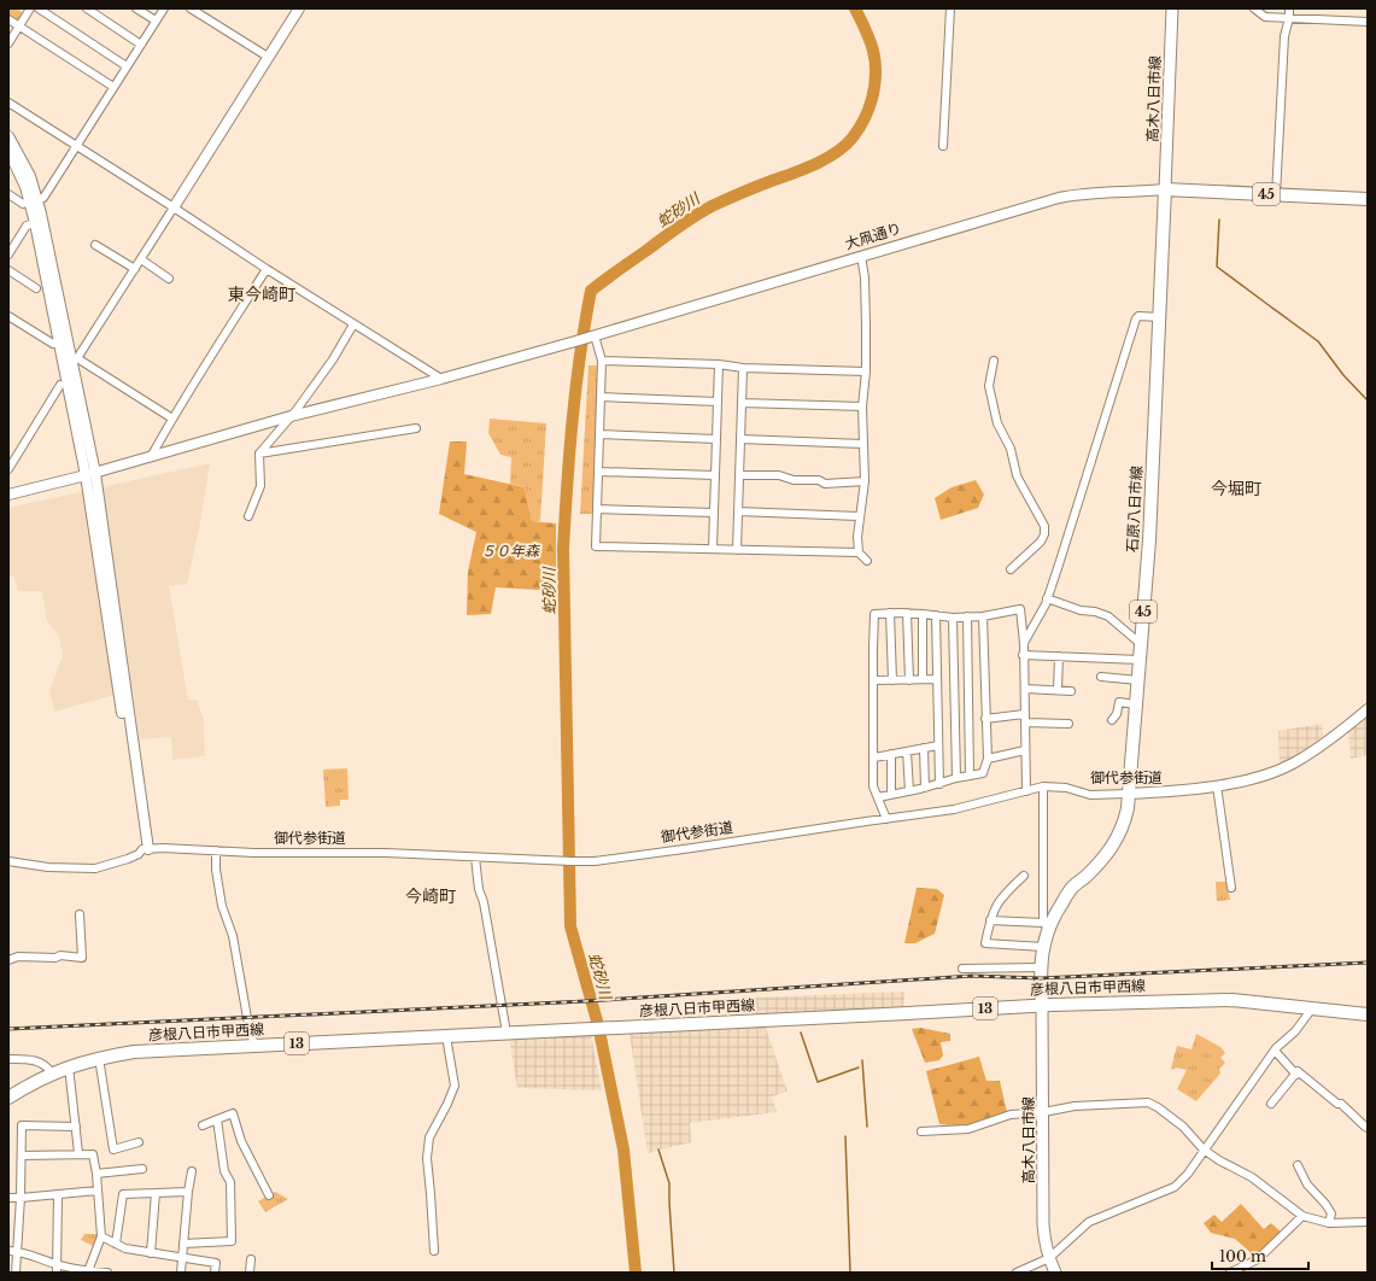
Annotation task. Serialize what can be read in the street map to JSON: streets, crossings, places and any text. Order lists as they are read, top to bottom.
{
  "streets": {
    "main road": [
      "高木八日市線",
      "45",
      "石原八日市線",
      "彦根八日市甲西線",
      "13"
    ],
    "street": ["大凧通り", "御代参街道"]
  },
  "crossings": [
    ["高木八日市線", "45"],
    ["高木八日市線", "大凧通り"],
    ["高木八日市線", "石原八日市線"],
    ["高木八日市線", "彦根八日市甲西線"],
    ["45", "大凧通り"],
    ["45", "石原八日市線"],
    ["大凧通り", "石原八日市線"],
    ["石原八日市線", "御代参街道"],
    ["石原八日市線", "彦根八日市甲西線"]
  ],
  "districts": ["東今崎町", "今堀町", "今崎町"],
  "water": ["蛇砂川"],
  "parks": ["５０年森"],
  "scale_bar": "100 m"
}
